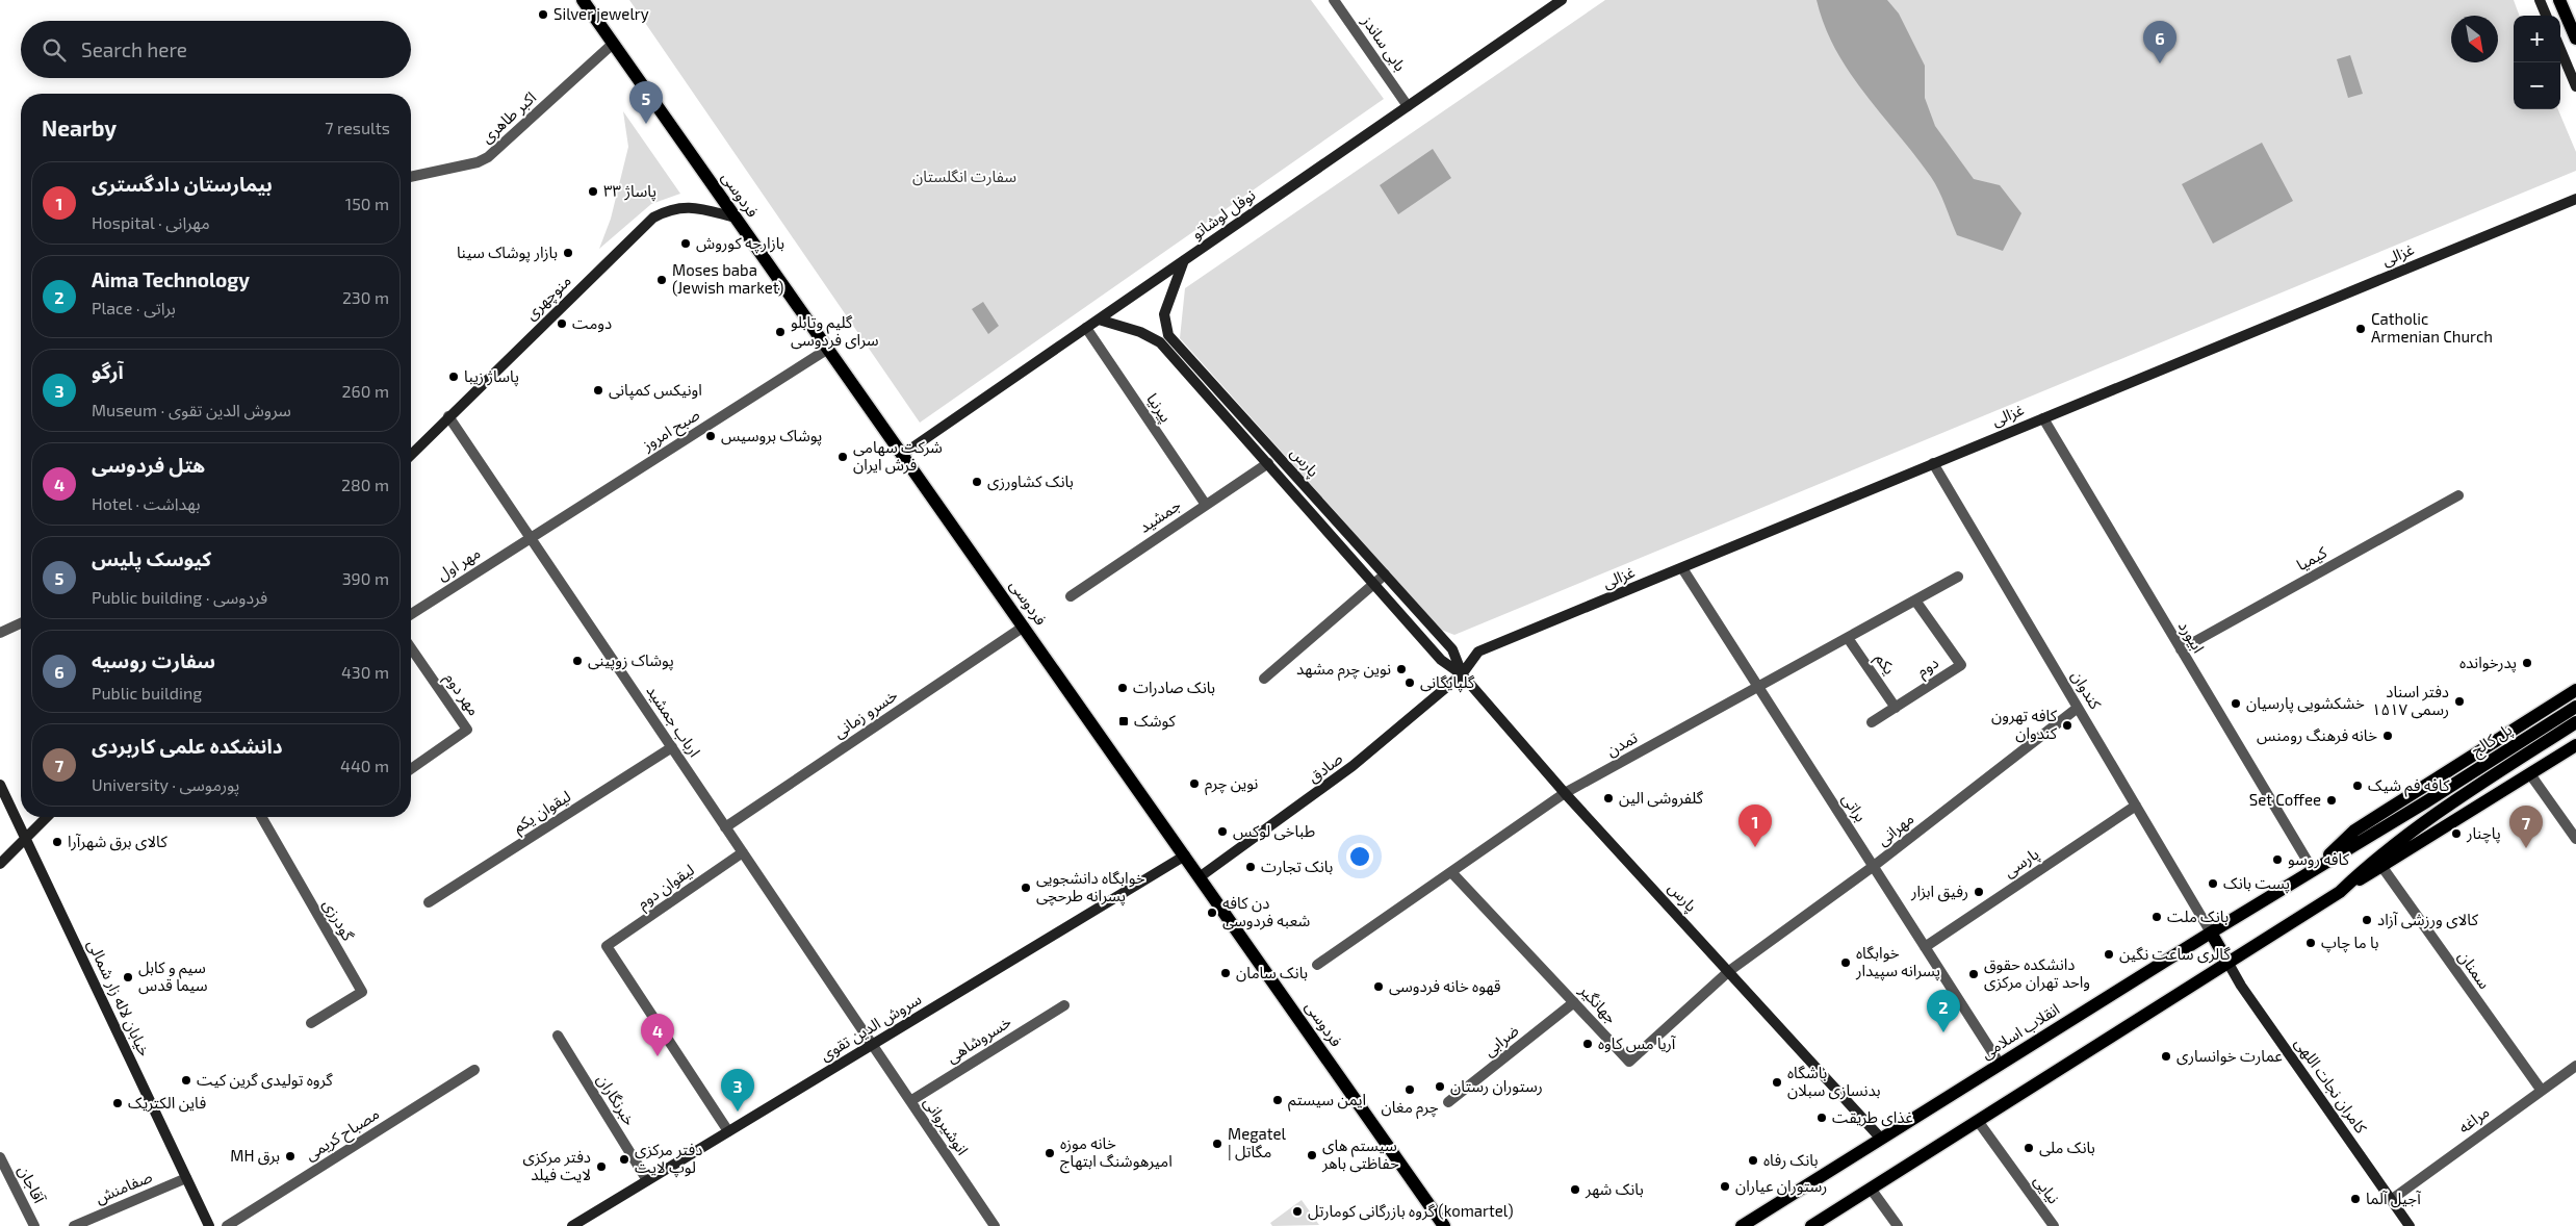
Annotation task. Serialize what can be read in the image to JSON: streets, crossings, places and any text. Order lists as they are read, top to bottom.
{
  "streets": {
    "main road": ["فردوسی", "پل کالج", "انقلاب اسلامی"],
    "street": [
      "بابی ساندز",
      "اکبر طاهری",
      "نوفل لوشاتو",
      "غزالی",
      "منوچهری",
      "پیرنیا",
      "صبح امروز",
      "پارس",
      "جمشید",
      "کیمیا",
      "مهر اول",
      "ابیورد",
      "یکم",
      "دوم",
      "کندوان",
      "مهر دوم",
      "خسرو زمانی",
      "ارباب جمشید",
      "تمدن",
      "صادق",
      "براتی",
      "لیقوان یکم",
      "مهرانی",
      "پارسی",
      "لیقوان دوم",
      "گودرزی",
      "سمنان",
      "خیابان لاله زار شمالی",
      "جهانگیر",
      "سروش الدین تقوی",
      "خسروشاهی",
      "ضرابی",
      "کامران نجات اللهی",
      "خبرنگاران",
      "مراغه",
      "انوشیروانی",
      "مصباح کریمی",
      "آقاجان",
      "صفامنش",
      "نیایی"
    ]
  },
  "crossings": [
    ["بابی ساندز", "نوفل لوشاتو"],
    ["اکبر طاهری", "فردوسی"],
    ["فردوسی", "نوفل لوشاتو"],
    ["فردوسی", "منوچهری"],
    ["فردوسی", "صبح امروز"],
    ["فردوسی", "خسرو زمانی"],
    ["فردوسی", "صادق"],
    ["فردوسی", "سروش الدین تقوی"],
    ["نوفل لوشاتو", "پیرنیا"],
    ["نوفل لوشاتو", "پارس"],
    ["غزالی", "پارس"],
    ["غزالی", "ابیورد"],
    ["غزالی", "کندوان"],
    ["غزالی", "صادق"],
    ["غزالی", "براتی"],
    ["منوچهری", "ارباب جمشید"],
    ["پیرنیا", "جمشید"],
    ["صبح امروز", "مهر اول"],
    ["صبح امروز", "ارباب جمشید"],
    ["پارس", "جمشید"],
    ["پارس", "تمدن"],
    ["پارس", "صادق"],
    ["پارس", "مهرانی"],
    ["پارس", "جهانگیر"],
    ["پارس", "انقلاب اسلامی"],
    ["کیمیا", "ابیورد"],
    ["مهر اول", "ارباب جمشید"],
    ["ابیورد", "انقلاب اسلامی"],
    ["یکم", "دوم"],
    ["یکم", "تمدن"],
    ["دوم", "تمدن"],
    ["کندوان", "مهرانی"],
    ["کندوان", "پارسی"],
    ["کندوان", "انقلاب اسلامی"],
    ["خسرو زمانی", "ارباب جمشید"],
    ["ارباب جمشید", "لیقوان یکم"],
    ["ارباب جمشید", "لیقوان دوم"],
    ["ارباب جمشید", "سروش الدین تقوی"],
    ["ارباب جمشید", "انوشیروانی"],
    ["پل کالج", "انقلاب اسلامی"],
    ["تمدن", "براتی"],
    ["تمدن", "جهانگیر"],
    ["براتی", "مهرانی"],
    ["براتی", "پارسی"],
    ["براتی", "انقلاب اسلامی"],
    ["مهرانی", "جهانگیر"],
    ["لیقوان دوم", "سروش الدین تقوی"],
    ["سمنان", "مراغه"],
    ["خیابان لاله زار شمالی", "صفامنش"],
    ["جهانگیر", "ضرابی"],
    ["سروش الدین تقوی", "خبرنگاران"],
    ["سروش الدین تقوی", "انوشیروانی"],
    ["خسروشاهی", "انوشیروانی"],
    ["کامران نجات اللهی", "مراغه"]
  ],
  "parks": ["سفارت انگلستان"],
  "places": {
    "other": [
      "Silver jewelry",
      "پاساژ ۳۳",
      "بازارچه کوروش",
      "بازار پوشاک سینا",
      "Moses baba (Jewish market)",
      "دومت",
      "Catholic Armenian Church",
      "گليم وتابلو سراى فردوسى",
      "پاساژ زیبا",
      "اونیکس کمپانی",
      "پوشاک بروسیس",
      "شرکت سهامی فرش ایران",
      "بانک کشاورزی",
      "پوشاک زوپینی",
      "پدرخوانده",
      "نوین چرم مشهد",
      "گلپایگانی",
      "بانک صادرات",
      "دفتر اسناد رسمی ۱۵۱۷",
      "خشکشویی پارسیان",
      "کافه تهرون کندوان",
      "خانه فرهنگ رومنس",
      "نوین چرم",
      "کافه فم شیک",
      "گلفروشی الین",
      "Set Coffee",
      "طباخی لوکس",
      "پاچنار",
      "کالای برق شهرآرا",
      "کافه روسو",
      "بانک تجارت",
      "پست بانک",
      "خوابگاه دانشجویی پسرانه طرحچی",
      "رفیق ابزار",
      "دن کافه شعبه فردوسی",
      "بانک ملت",
      "کالای ورزشی آزاد",
      "با ما چاپ",
      "گالری ساعت نگین",
      "خوابگاه پسرانه سپیدار",
      "بانک سامان",
      "دانشکده حقوق واحد تهران مرکزی",
      "سیم و کابل سیما قدس",
      "قهوه خانه فردوسی",
      "آریا مس کاوه",
      "عمارت خوانساری",
      "گروه تولیدی گرین کیت",
      "باشگاه بدنسازی سبلان",
      "رستوران رستان",
      "چرم مغان",
      "ایمن سیستم",
      "فاین الکتریک",
      "غذای طریقت",
      "Megatel | مگاتل",
      "بانک ملی",
      "خانه موزه امیرهوشنگ ابتهاج",
      "سیستم‌ های حفاظتی باهر",
      "MH برق",
      "دفتر مرکزی لوپ لایت",
      "بانک رفاه",
      "دفتر مرکزی لایت فیلد",
      "رستوران عیاران",
      "بانک شهر",
      "آجیل آلما",
      "گروه بازرگانی کومارتل (komartel)"
    ],
    "transit": ["کوشک"]
  },
  "north": "bottom right",
  "page": {
    "map_buttons": ["+", "−"],
    "pins": [
      "6",
      "5",
      "1",
      "7",
      "2",
      "4",
      "3"
    ],
    "search": "Search here",
    "heading": ["Nearby", "7 results"],
    "list": [
      {
        "mark": "1",
        "name": "بیمارستان دادگستری",
        "note": "Hospital · مهرانی",
        "value": "150 m"
      },
      {
        "mark": "2",
        "name": "Aima Technology",
        "note": "Place · براتی",
        "value": "230 m"
      },
      {
        "mark": "3",
        "name": "آرگو",
        "note": "Museum · سروش الدین تقوی",
        "value": "260 m"
      },
      {
        "mark": "4",
        "name": "هتل فردوسی",
        "note": "Hotel · بهداشت",
        "value": "280 m"
      },
      {
        "mark": "5",
        "name": "کیوسک پلیس",
        "note": "Public building · فردوسی",
        "value": "390 m"
      },
      {
        "mark": "6",
        "name": "سفارت روسیه",
        "note": "Public building",
        "value": "430 m"
      },
      {
        "mark": "7",
        "name": "دانشکده علمی کاربردی",
        "note": "University · پورموسی",
        "value": "440 m"
      }
    ]
  }
}
